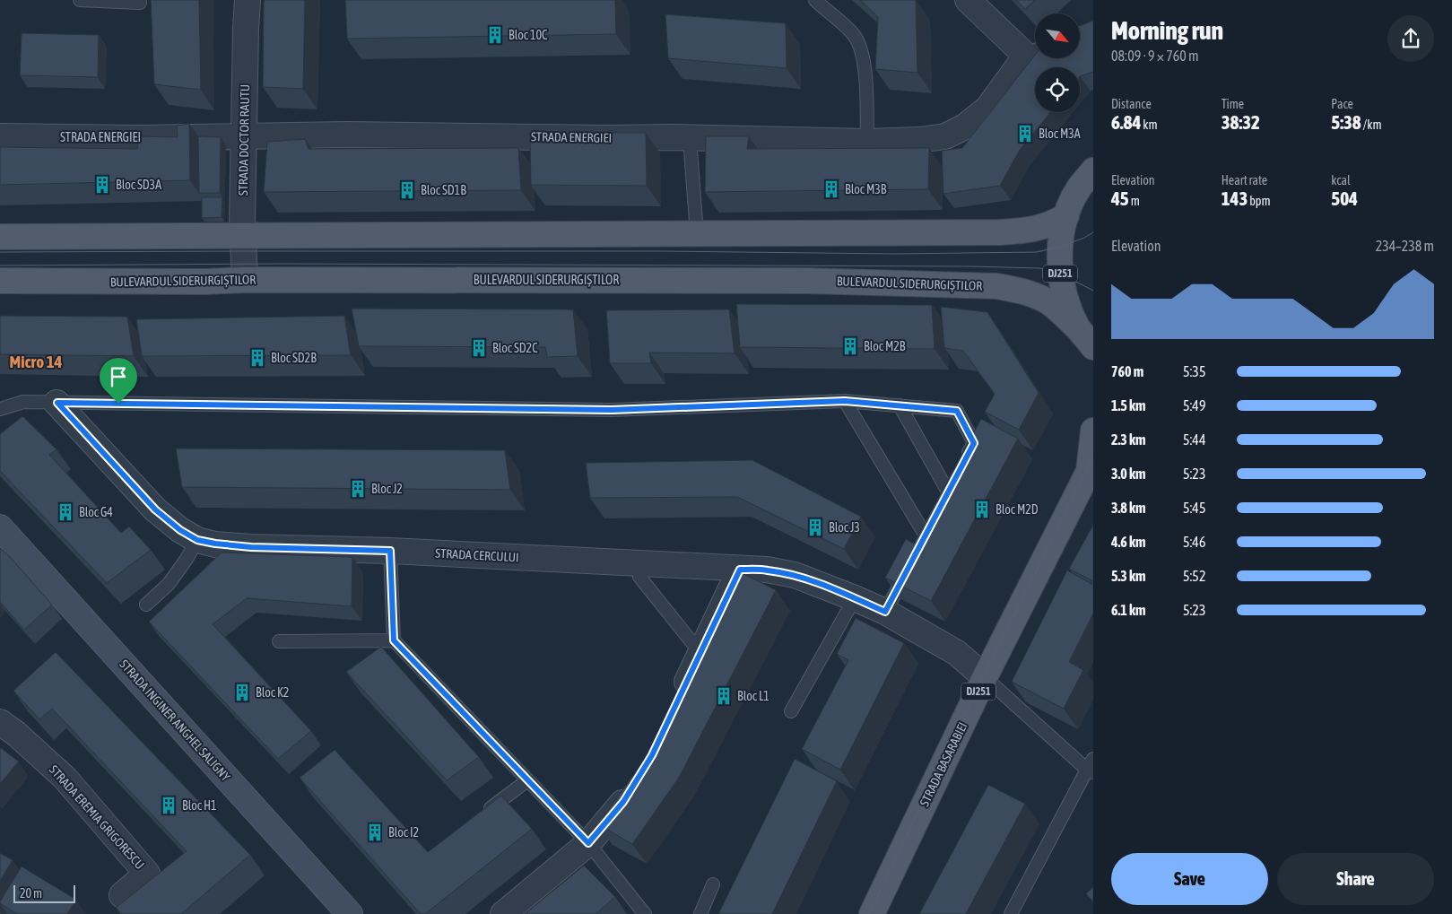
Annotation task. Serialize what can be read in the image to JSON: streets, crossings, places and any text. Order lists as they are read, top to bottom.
{
  "streets": {
    "main road": [
      "DJ251",
      "BULEVARDUL SIDERURGIȘTILOR",
      "STRADA INGINER ANGHEL SALIGNY",
      "STRADA BASARABIEI"
    ],
    "street": [
      "STRADA ENERGIEI",
      "STRADA DOCTOR RAUTU",
      "STRADA CERCULUI",
      "STRADA EREMIA GRIGORESCU"
    ]
  },
  "crossings": [
    ["STRADA ENERGIEI", "STRADA DOCTOR RAUTU"],
    ["STRADA DOCTOR RAUTU", "BULEVARDUL SIDERURGIȘTILOR"],
    ["DJ251", "BULEVARDUL SIDERURGIȘTILOR"],
    ["STRADA CERCULUI", "STRADA BASARABIEI"]
  ],
  "districts": ["Micro 14"],
  "places": {
    "building": [
      "Bloc 10C",
      "Bloc M3A",
      "Bloc SD3A",
      "Bloc M3B",
      "Bloc SD1B",
      "Bloc M2B",
      "Bloc SD2C",
      "Bloc SD2B",
      "Bloc J2",
      "Bloc M2D",
      "Bloc G4",
      "Bloc J3",
      "Bloc K2",
      "Bloc L1",
      "Bloc H1",
      "Bloc I2"
    ]
  },
  "scale_bar": "20 m",
  "north": "bottom right",
  "page": {
    "heading": ["Morning run", "08:09 · 9 × 760 m"],
    "stats": [
      ["Distance", "6.84 km"],
      ["Time", "38:32"],
      ["Pace", "5:38 /km"],
      ["Elevation", "45 m"],
      ["Heart rate", "143 bpm"],
      ["kcal", "504"]
    ],
    "chart": ["Elevation", "234–238 m"],
    "list": [
      {
        "name": "760 m",
        "note": "5:35"
      },
      {
        "name": "1.5 km",
        "note": "5:49"
      },
      {
        "name": "2.3 km",
        "note": "5:44"
      },
      {
        "name": "3.0 km",
        "note": "5:23"
      },
      {
        "name": "3.8 km",
        "note": "5:45"
      },
      {
        "name": "4.6 km",
        "note": "5:46"
      },
      {
        "name": "5.3 km",
        "note": "5:52"
      },
      {
        "name": "6.1 km",
        "note": "5:23"
      }
    ],
    "buttons": ["Save", "Share"],
    "scale": "20 m"
  }
}
